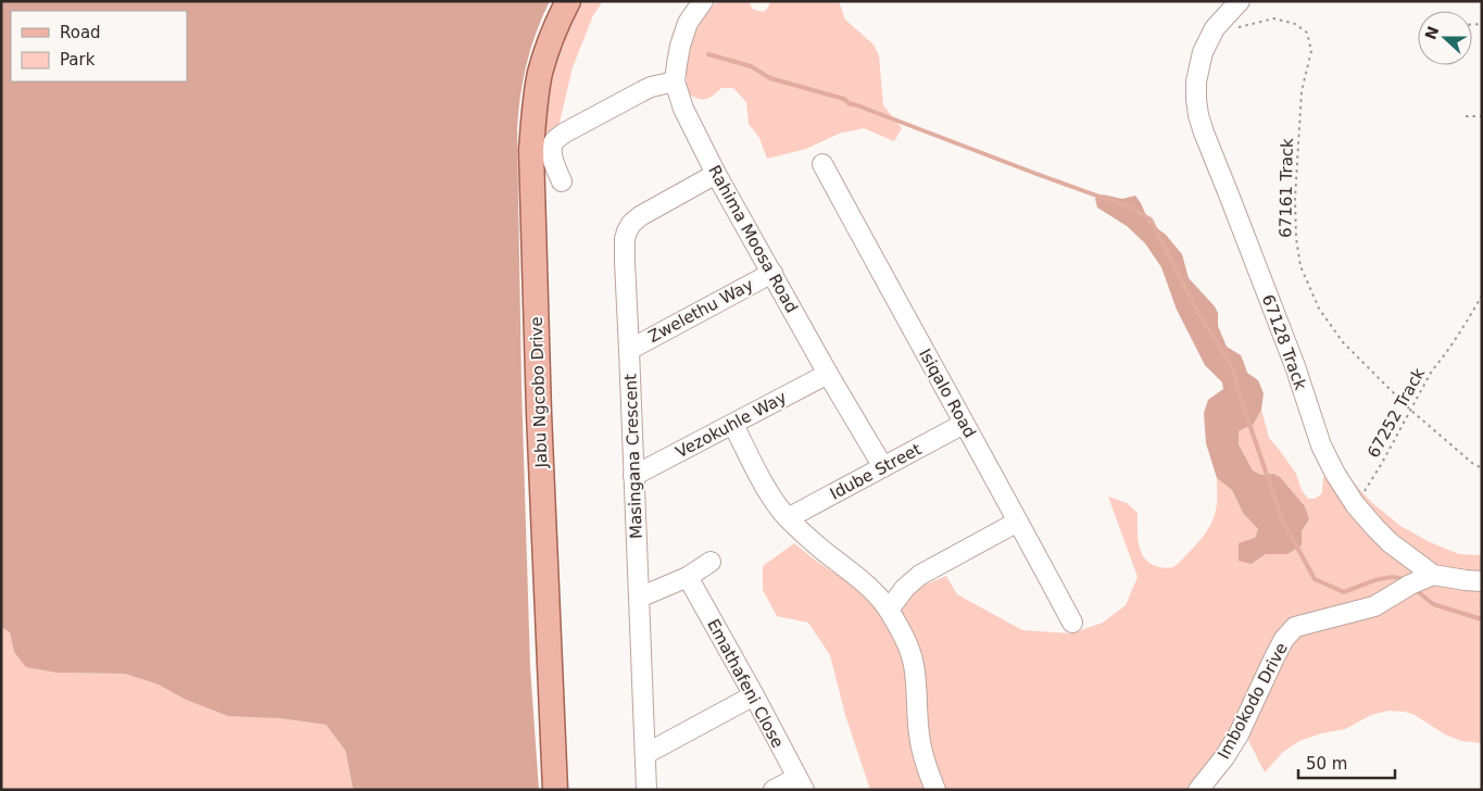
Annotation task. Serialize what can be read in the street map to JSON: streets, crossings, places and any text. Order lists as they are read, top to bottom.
{
  "streets": {
    "main road": ["Jabu Ngcobo Drive"],
    "street": [
      "Rahima Moosa Road",
      "Zwelethu Way",
      "67128 Track",
      "Isiqalo Road",
      "Vezokuhle Way",
      "Masingana Crescent",
      "Idube Street",
      "Emathafeni Close",
      "Imbokodo Drive"
    ],
    "path": ["67161 Track", "67252 Track"]
  },
  "crossings": [
    ["67161 Track", "67128 Track"],
    ["67161 Track", "67252 Track"],
    ["Rahima Moosa Road", "Zwelethu Way"],
    ["Rahima Moosa Road", "Vezokuhle Way"],
    ["Rahima Moosa Road", "Masingana Crescent"],
    ["Rahima Moosa Road", "Idube Street"],
    ["Zwelethu Way", "Masingana Crescent"],
    ["67128 Track", "67252 Track"],
    ["67128 Track", "Imbokodo Drive"],
    ["Isiqalo Road", "Idube Street"],
    ["Vezokuhle Way", "Masingana Crescent"]
  ],
  "legend": ["Road", "Park"],
  "scale_bar": "50 m",
  "north": "left"
}
